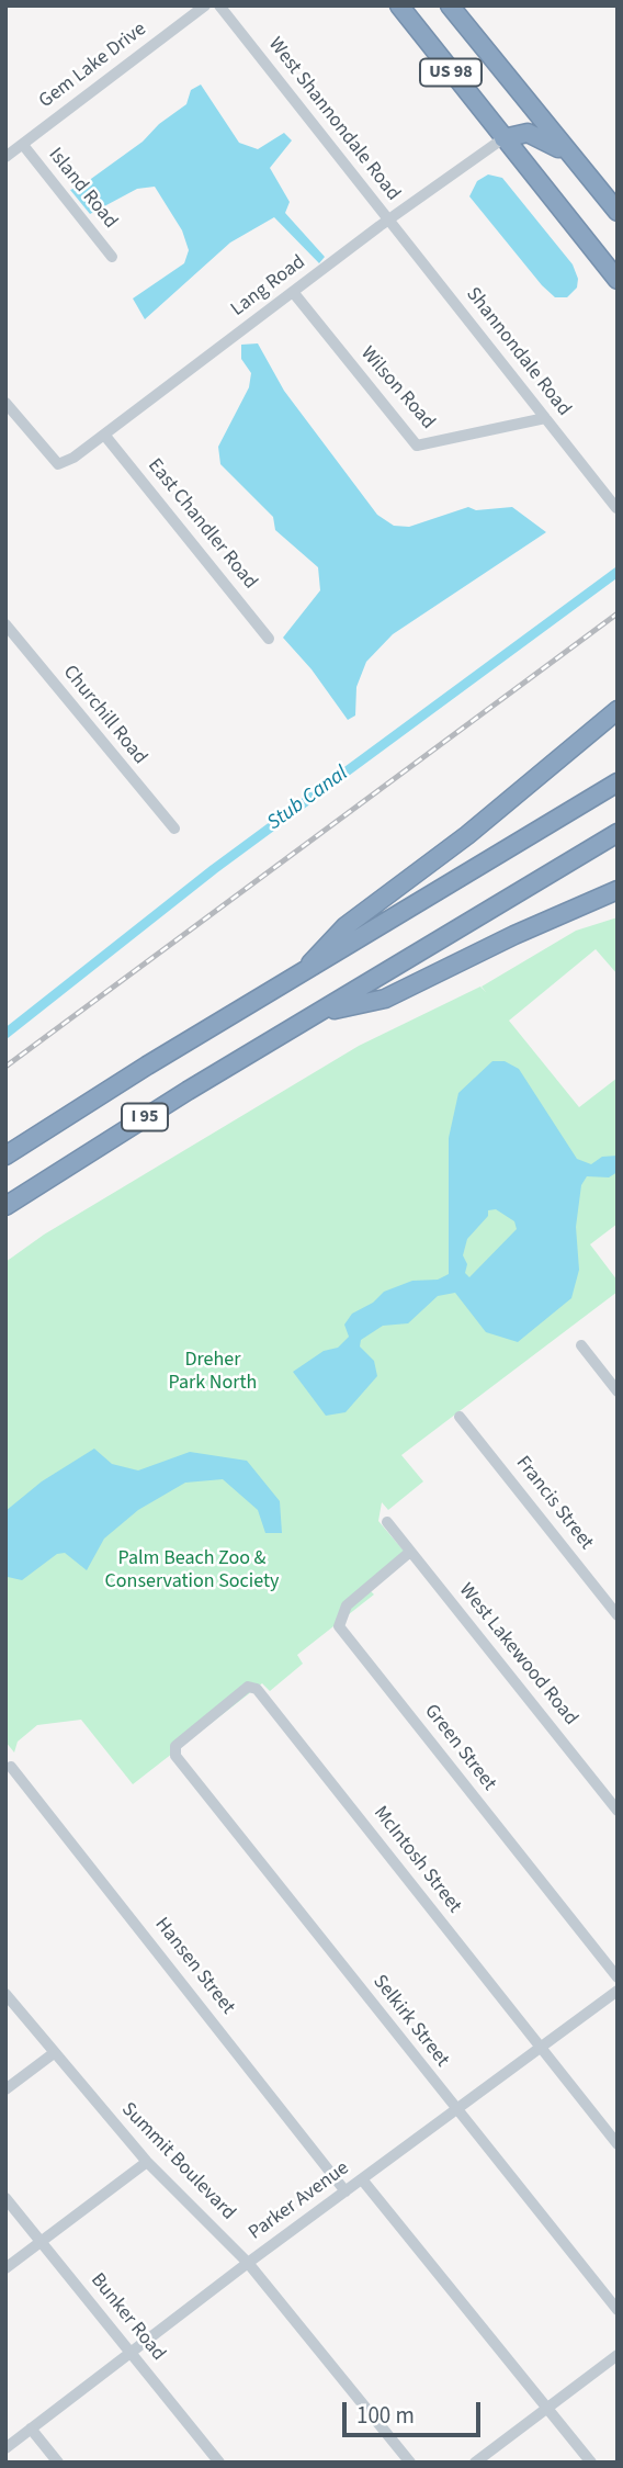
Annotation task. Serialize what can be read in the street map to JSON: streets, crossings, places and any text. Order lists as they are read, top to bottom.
{
  "streets": {
    "highway": ["US 98", "I 95"],
    "street": [
      "Gem Lake Drive",
      "West Shannondale Road",
      "Island Road",
      "Lang Road",
      "Shannondale Road",
      "Wilson Road",
      "East Chandler Road",
      "Churchill Road",
      "Francis Street",
      "West Lakewood Road",
      "Green Street",
      "McIntosh Street",
      "Hansen Street",
      "Selkirk Street",
      "Summit Boulevard",
      "Parker Avenue",
      "Bunker Road"
    ]
  },
  "crossings": [
    ["Gem Lake Drive", "Island Road"],
    ["US 98", "Lang Road"],
    ["West Shannondale Road", "Lang Road"],
    ["West Shannondale Road", "Shannondale Road"],
    ["Lang Road", "Shannondale Road"],
    ["Lang Road", "Wilson Road"],
    ["Lang Road", "East Chandler Road"],
    ["Shannondale Road", "Wilson Road"],
    ["West Lakewood Road", "Green Street"],
    ["McIntosh Street", "Selkirk Street"],
    ["McIntosh Street", "Parker Avenue"],
    ["Hansen Street", "Parker Avenue"],
    ["Selkirk Street", "Parker Avenue"],
    ["Summit Boulevard", "Parker Avenue"],
    ["Parker Avenue", "Bunker Road"]
  ],
  "water": ["Stub Canal"],
  "parks": ["Dreher Park North", "Palm Beach Zoo & Conservation Society"],
  "scale_bar": "100 m"
}
